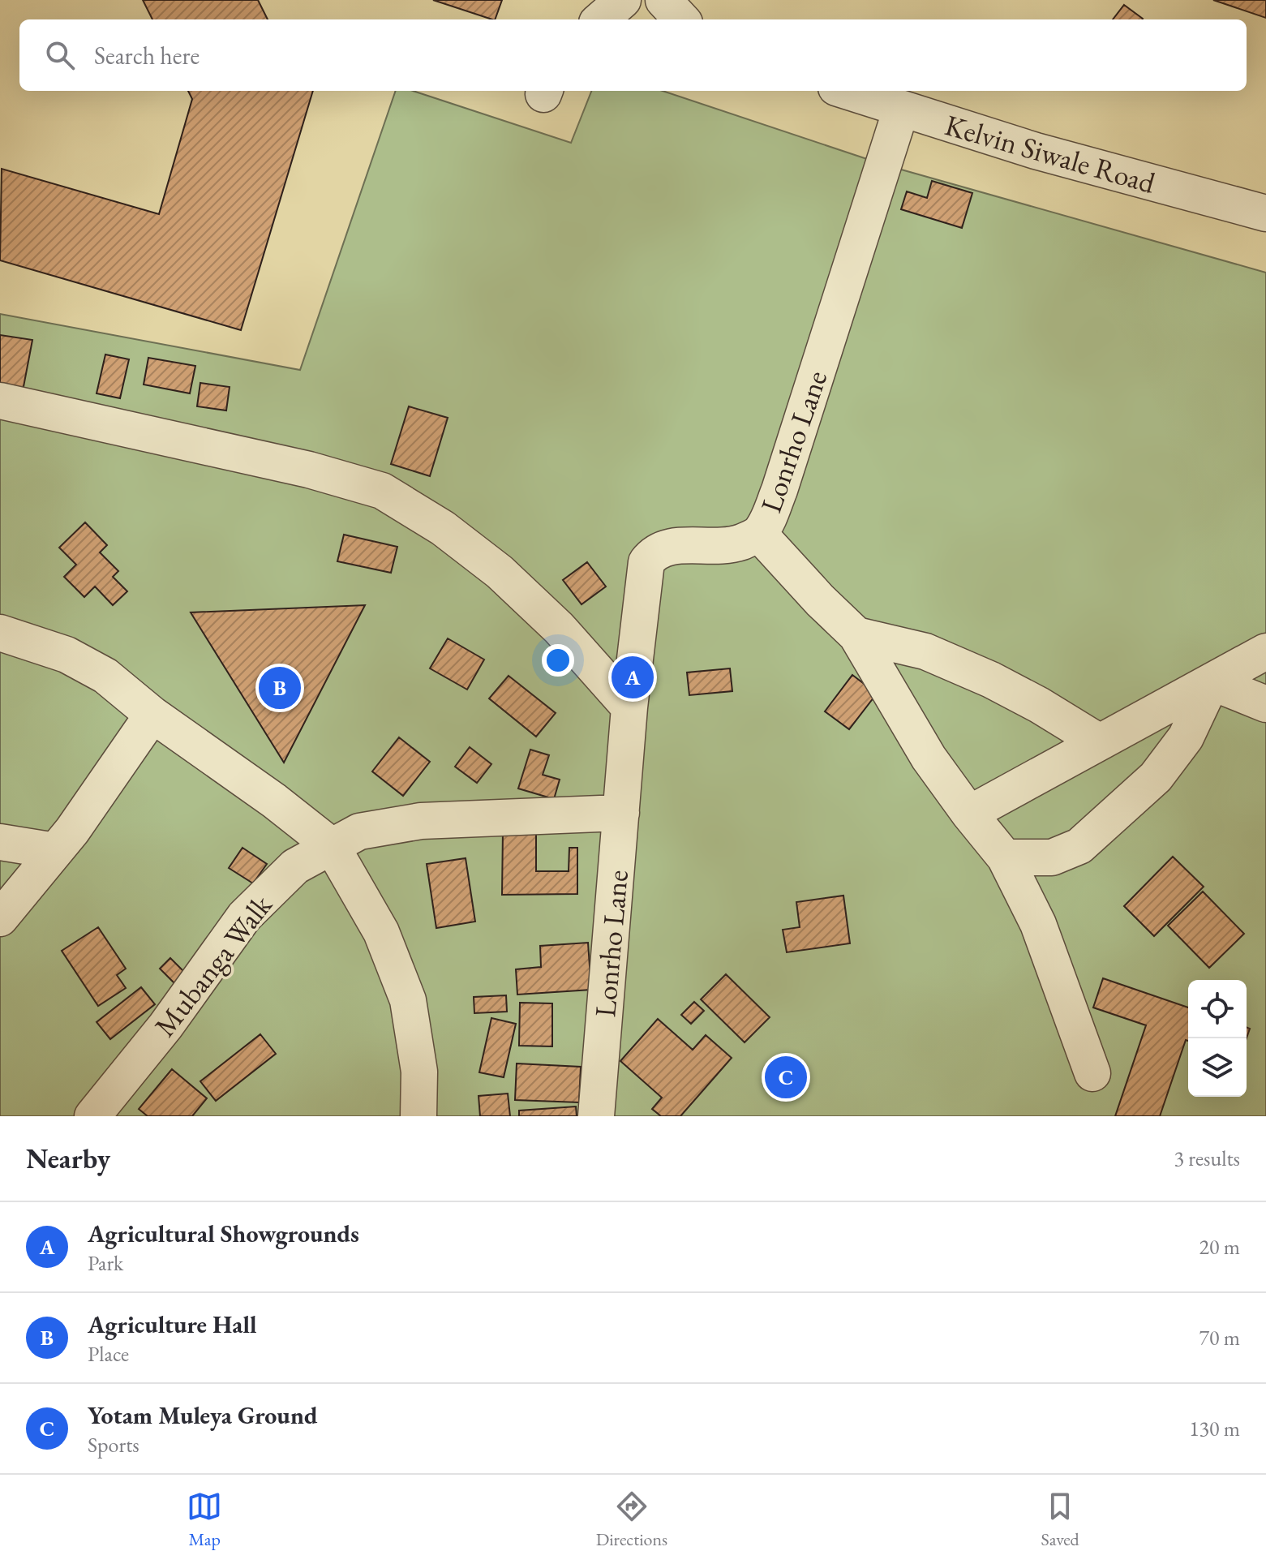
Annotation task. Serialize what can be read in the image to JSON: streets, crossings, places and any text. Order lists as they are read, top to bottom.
{
  "streets": {
    "street": ["Kelvin Siwale Road", "Lonrho Lane", "Mubanga Walk"]
  },
  "crossings": [
    ["Kelvin Siwale Road", "Lonrho Lane"],
    ["Lonrho Lane", "Mubanga Walk"]
  ],
  "page": {
    "search": "Search here",
    "pins": ["A", "B", "C"],
    "heading": ["Nearby", "3 results"],
    "list": [
      {
        "mark": "A",
        "name": "Agricultural Showgrounds",
        "note": "Park",
        "value": "20 m"
      },
      {
        "mark": "B",
        "name": "Agriculture Hall",
        "note": "Place",
        "value": "70 m"
      },
      {
        "mark": "C",
        "name": "Yotam Muleya Ground",
        "note": "Sports",
        "value": "130 m"
      }
    ],
    "nav": ["Map", "Directions", "Saved"]
  }
}
